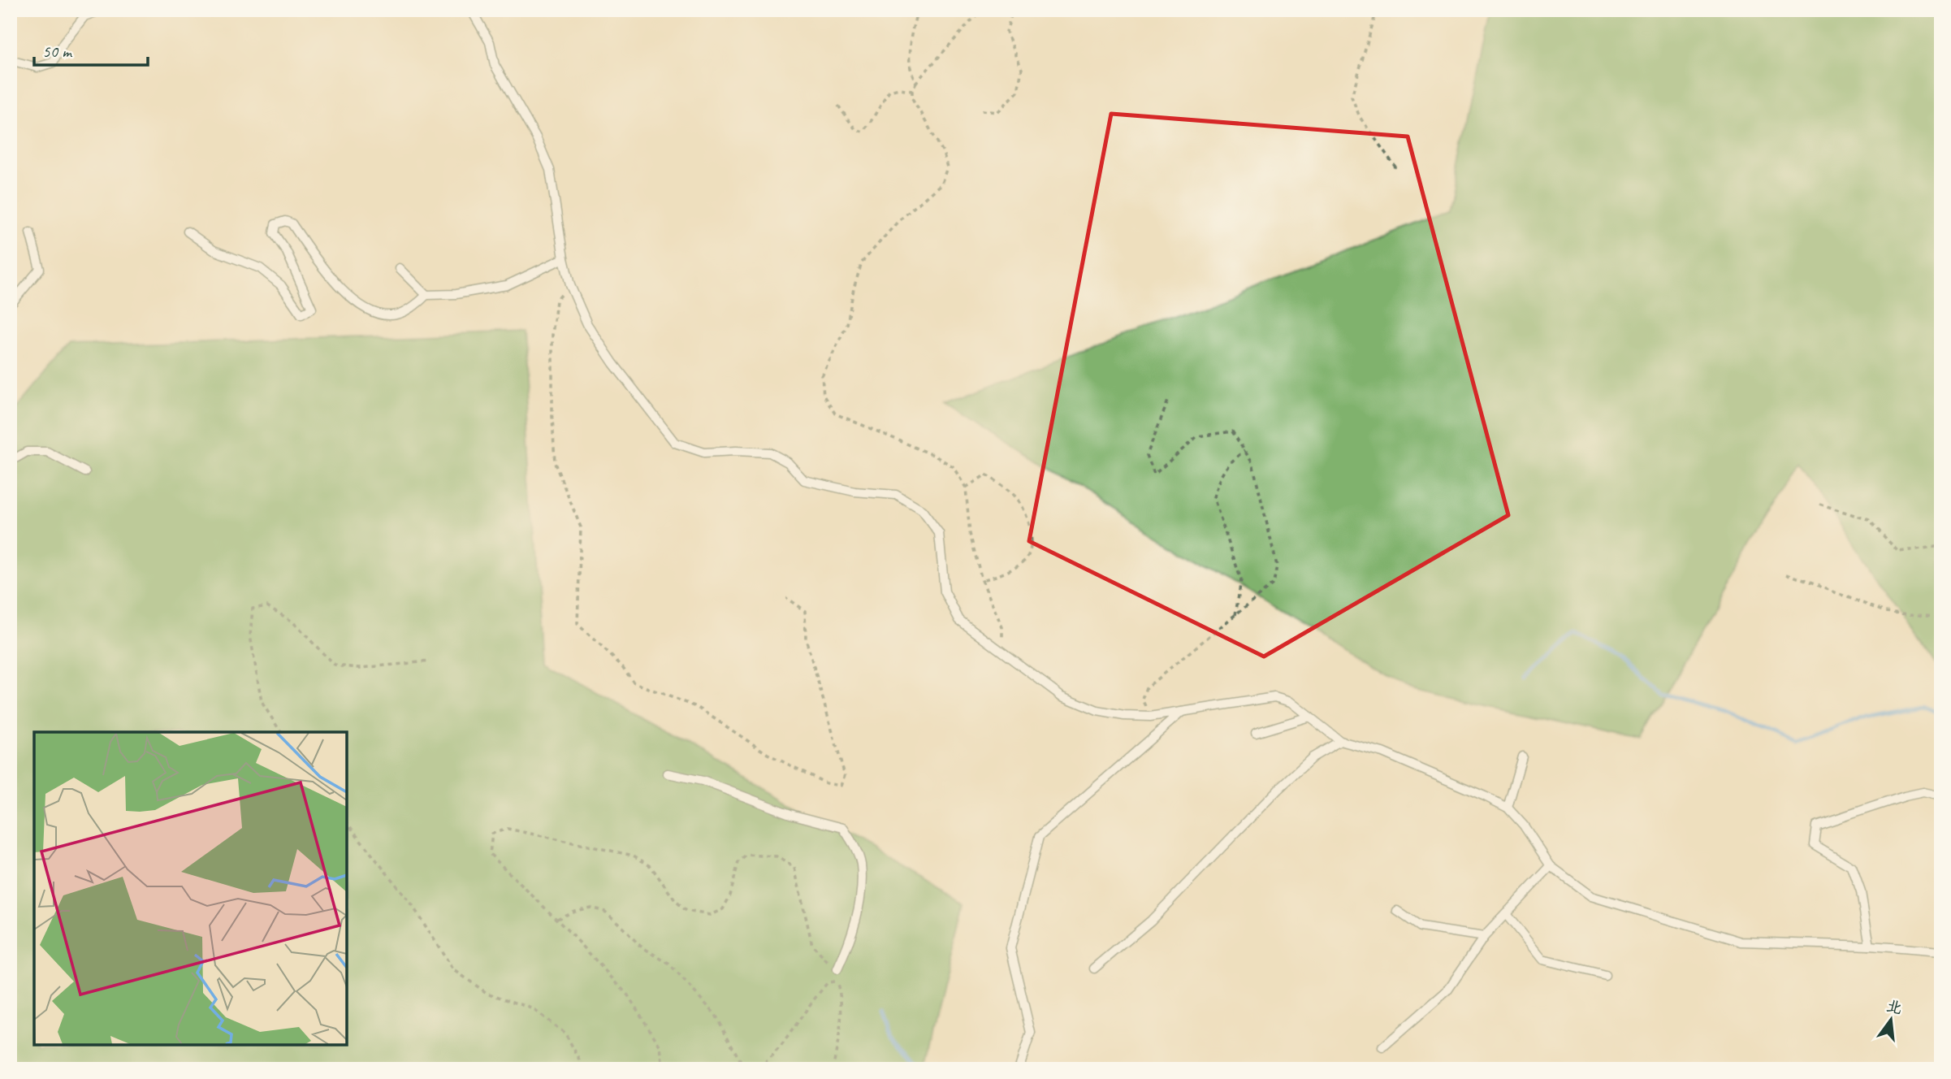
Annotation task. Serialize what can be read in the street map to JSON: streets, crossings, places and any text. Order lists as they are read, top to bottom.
{
  "scale_bar": "50 m",
  "north": "top"
}
